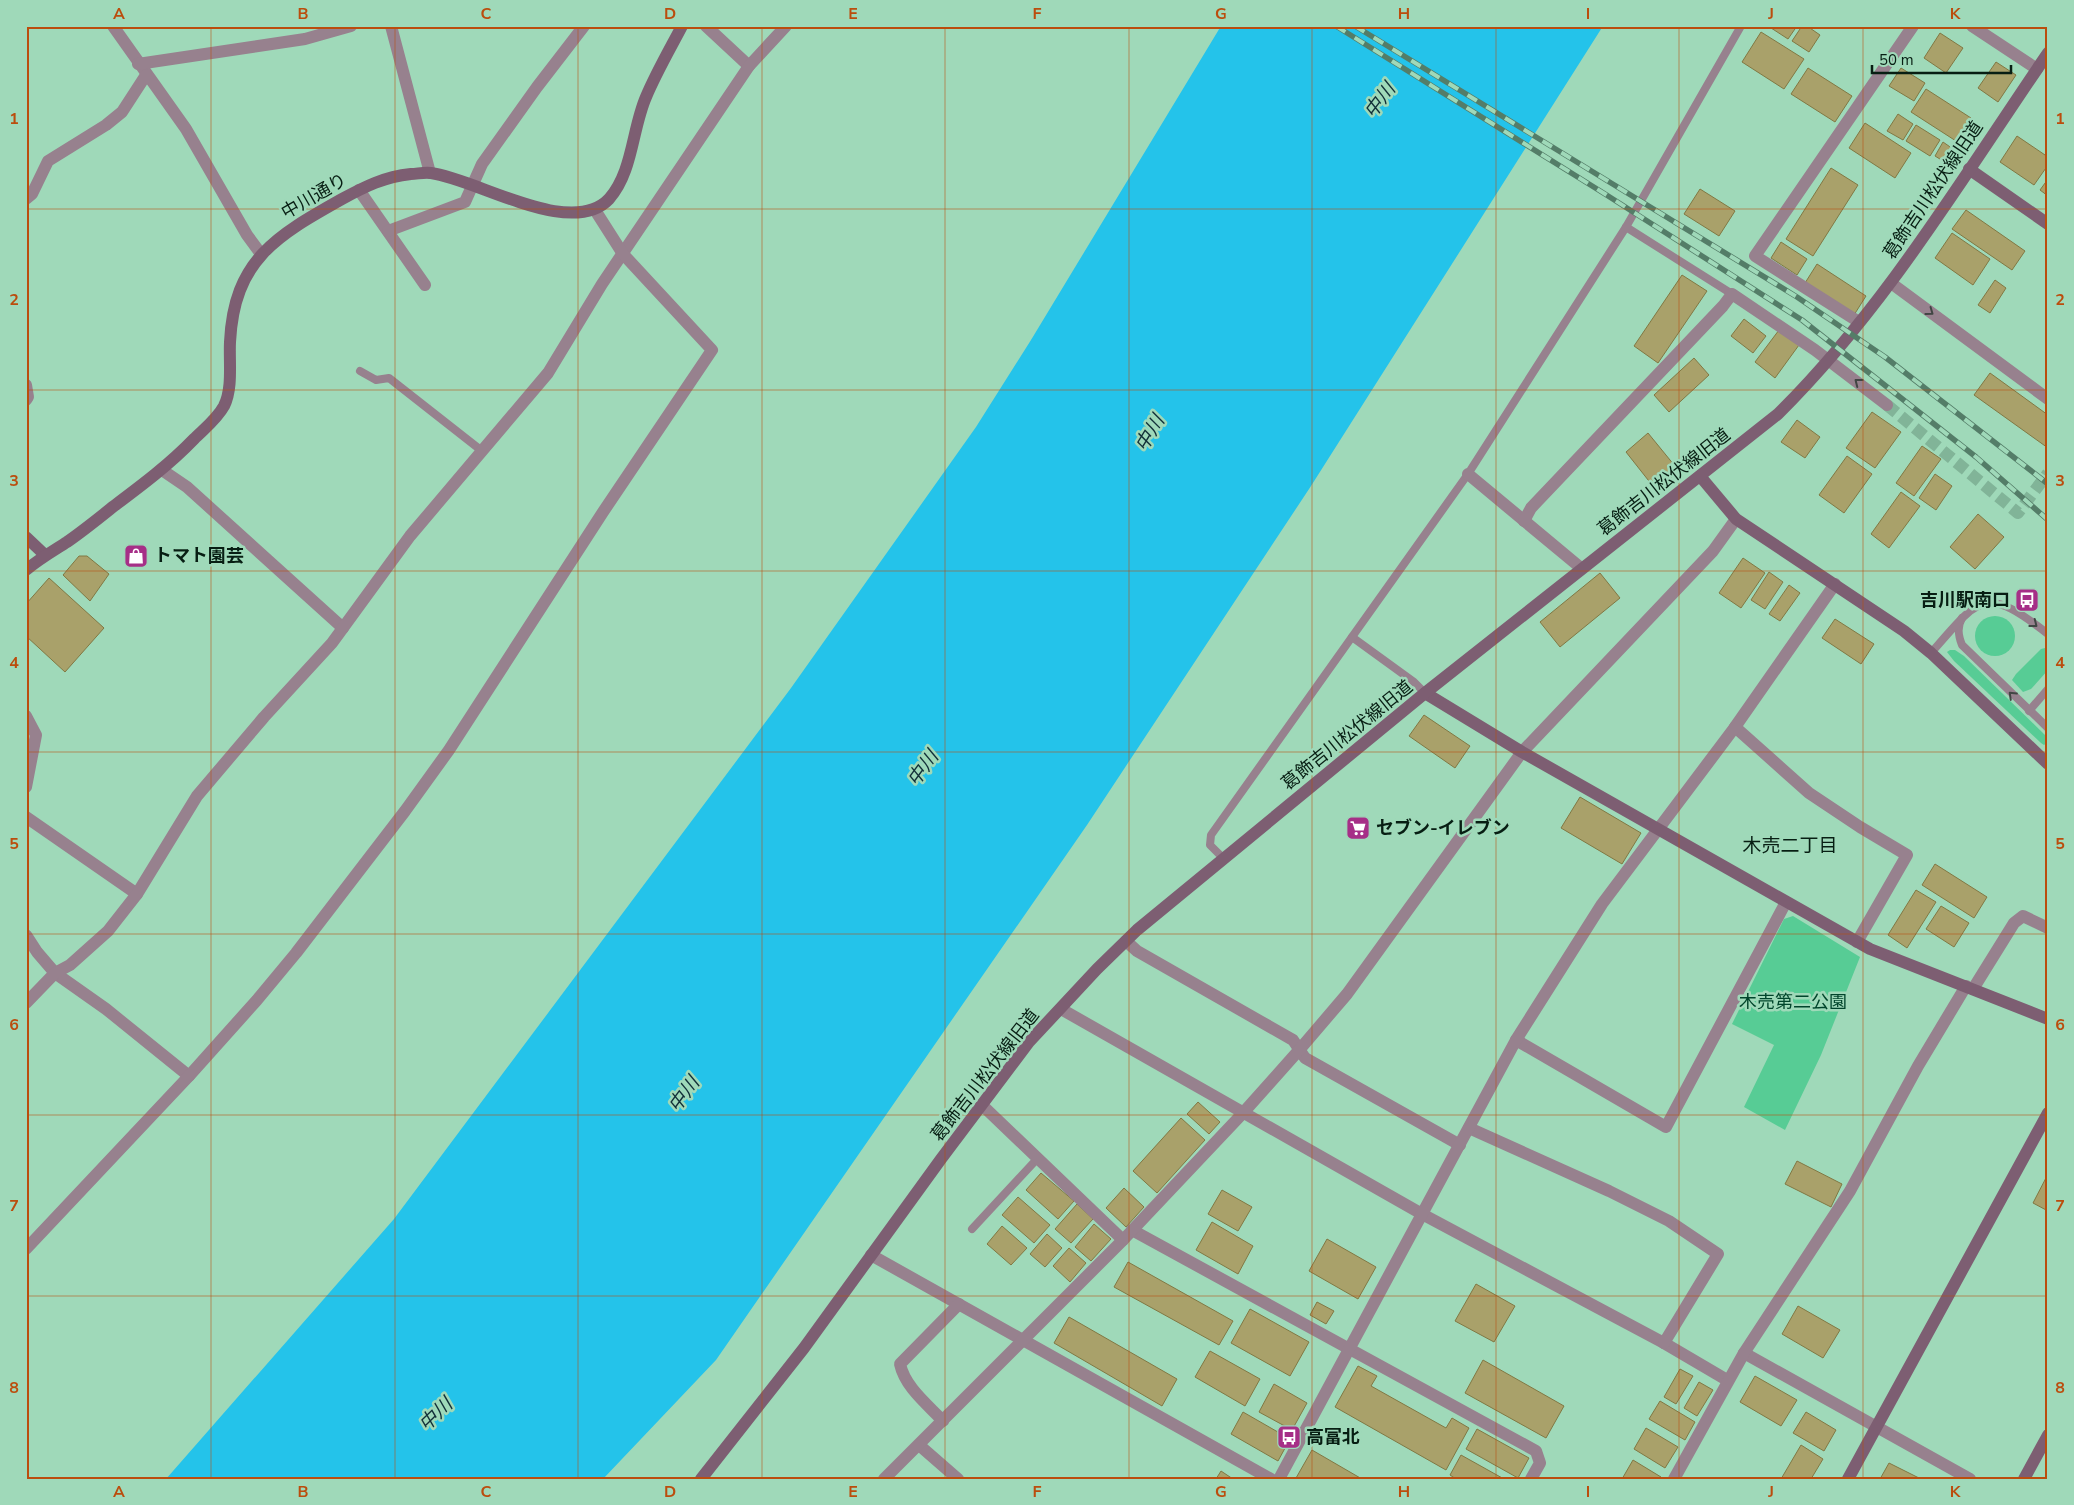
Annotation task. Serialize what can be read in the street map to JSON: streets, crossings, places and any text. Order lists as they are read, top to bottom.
{
  "streets": {
    "street": ["葛飾吉川松伏線旧道", "中川通り"]
  },
  "districts": ["木売二丁目"],
  "water": ["中川"],
  "parks": ["木売第二公園"],
  "places": {
    "shop": ["トマト園芸"],
    "bus stop": ["吉川駅南口", "高富北"],
    "supermarket": ["セブン-イレブン"]
  },
  "scale_bar": "50 m",
  "grid": {
    "columns": [
      "A",
      "B",
      "C",
      "D",
      "E",
      "F",
      "G",
      "H",
      "I",
      "J",
      "K"
    ],
    "rows": [
      "1",
      "2",
      "3",
      "4",
      "5",
      "6",
      "7",
      "8"
    ]
  }
}
